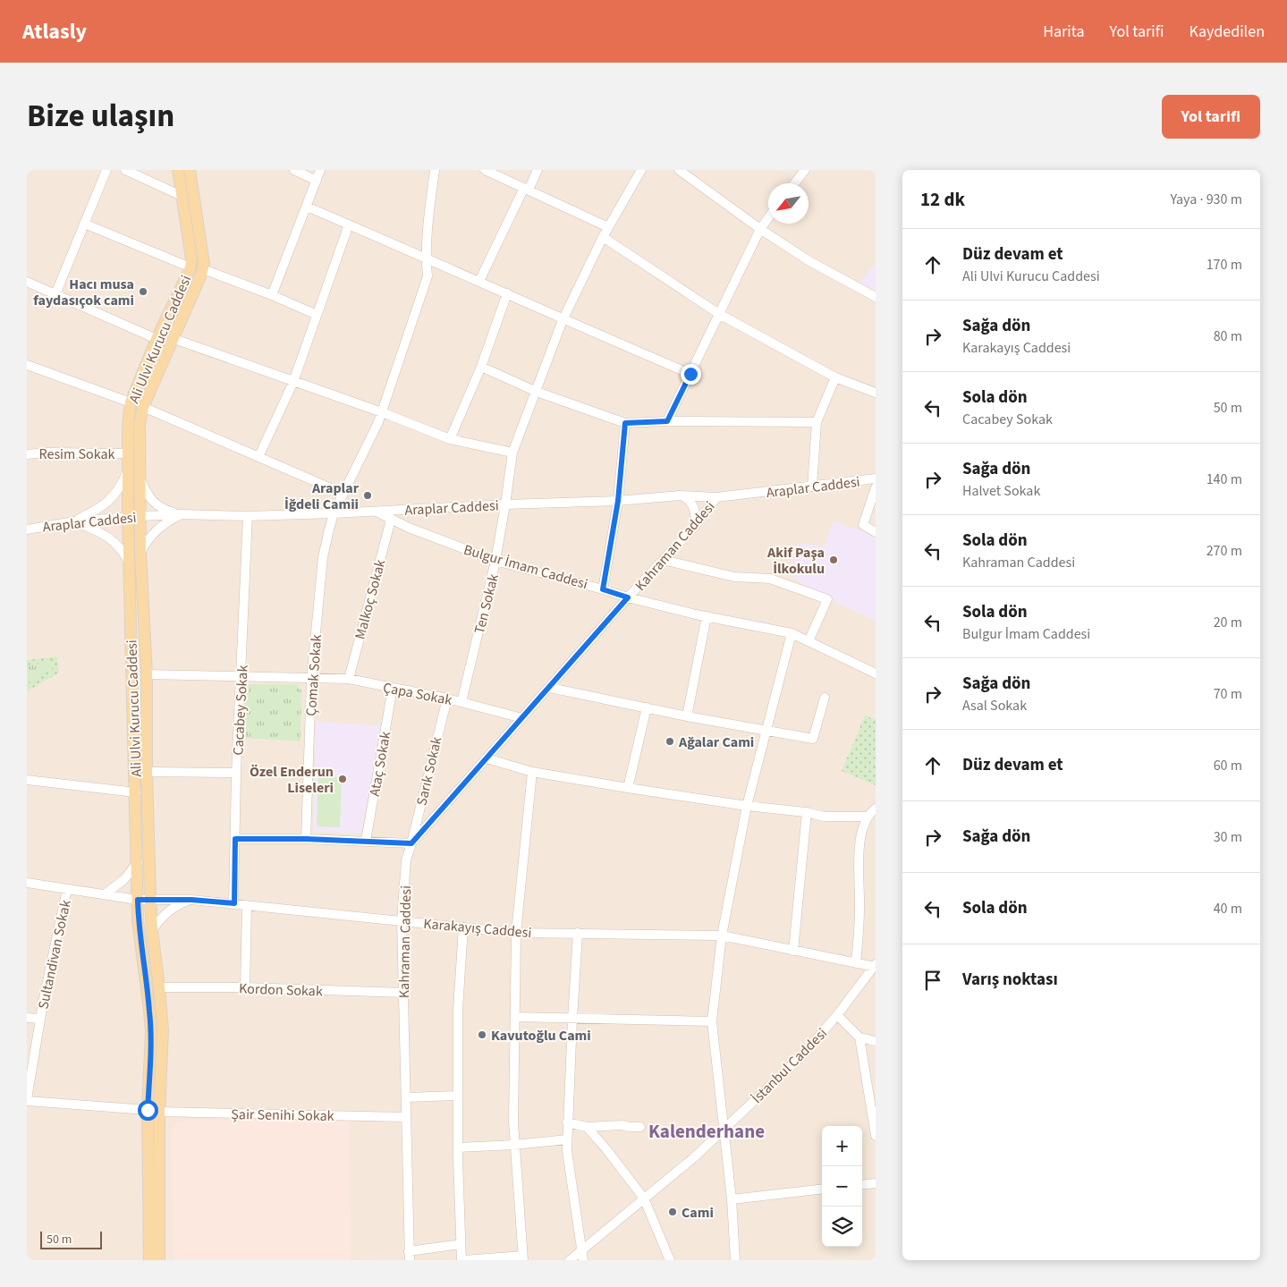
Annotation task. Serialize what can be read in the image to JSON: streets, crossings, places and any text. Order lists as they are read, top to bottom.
{
  "streets": {
    "main road": ["Ali Ulvi Kurucu Caddesi"],
    "street": [
      "Resim Sokak",
      "Araplar Caddesi",
      "Kahraman Caddesi",
      "Bulgur İmam Caddesi",
      "Malkoç Sokak",
      "Ten Sokak",
      "Çomak Sokak",
      "Çapa Sokak",
      "Cacabey Sokak",
      "Ataç Sokak",
      "Sarık Sokak",
      "Karakayış Caddesi",
      "Sultandivan Sokak",
      "Kordon Sokak",
      "İstanbul Caddesi",
      "Şair Senihi Sokak"
    ]
  },
  "crossings": [
    ["Ali Ulvi Kurucu Caddesi", "Resim Sokak"],
    ["Ali Ulvi Kurucu Caddesi", "Araplar Caddesi"],
    ["Ali Ulvi Kurucu Caddesi", "Çapa Sokak"],
    ["Ali Ulvi Kurucu Caddesi", "Karakayış Caddesi"],
    ["Ali Ulvi Kurucu Caddesi", "Kordon Sokak"],
    ["Ali Ulvi Kurucu Caddesi", "Şair Senihi Sokak"],
    ["Araplar Caddesi", "Kahraman Caddesi"],
    ["Araplar Caddesi", "Bulgur İmam Caddesi"],
    ["Araplar Caddesi", "Ten Sokak"],
    ["Araplar Caddesi", "Çomak Sokak"],
    ["Araplar Caddesi", "Cacabey Sokak"],
    ["Kahraman Caddesi", "Bulgur İmam Caddesi"],
    ["Kahraman Caddesi", "Çapa Sokak"],
    ["Kahraman Caddesi", "Sarık Sokak"],
    ["Kahraman Caddesi", "Karakayış Caddesi"],
    ["Kahraman Caddesi", "Kordon Sokak"],
    ["Kahraman Caddesi", "Şair Senihi Sokak"],
    ["Bulgur İmam Caddesi", "Malkoç Sokak"],
    ["Bulgur İmam Caddesi", "Ten Sokak"],
    ["Malkoç Sokak", "Çapa Sokak"],
    ["Ten Sokak", "Çapa Sokak"],
    ["Çomak Sokak", "Çapa Sokak"],
    ["Çapa Sokak", "Cacabey Sokak"],
    ["Çapa Sokak", "Ataç Sokak"],
    ["Çapa Sokak", "Sarık Sokak"],
    ["Cacabey Sokak", "Karakayış Caddesi"],
    ["Karakayış Caddesi", "Sultandivan Sokak"],
    ["Karakayış Caddesi", "İstanbul Caddesi"]
  ],
  "districts": ["Kalenderhane"],
  "places": [
    "Hacı musa faydasıçok cami",
    "Araplar İğdeli Camii",
    "Akif Paşa İlkokulu",
    "Ağalar Cami",
    "Özel Enderun Liseleri",
    "Kavutoğlu Cami",
    "Cami"
  ],
  "scale_bar": "50 m",
  "north": "bottom left",
  "page": {
    "header": "Atlasly",
    "nav": ["Harita", "Yol tarifi", "Kaydedilen"],
    "title": "Bize ulaşın",
    "buttons": "Yol tarifi",
    "heading": ["12 dk", "Yaya · 930 m"],
    "list": [
      ["Düz devam et", "Ali Ulvi Kurucu Caddesi", "170 m"],
      ["Sağa dön", "Karakayış Caddesi", "80 m"],
      ["Sola dön", "Cacabey Sokak", "50 m"],
      ["Sağa dön", "Halvet Sokak", "140 m"],
      ["Sola dön", "Kahraman Caddesi", "270 m"],
      ["Sola dön", "Bulgur İmam Caddesi", "20 m"],
      ["Sağa dön", "Asal Sokak", "70 m"],
      ["Düz devam et", "60 m"],
      ["Sağa dön", "30 m"],
      ["Sola dön", "40 m"],
      "Varış noktası"
    ],
    "map_buttons": ["+", "−"],
    "scale": "50 m"
  }
}
